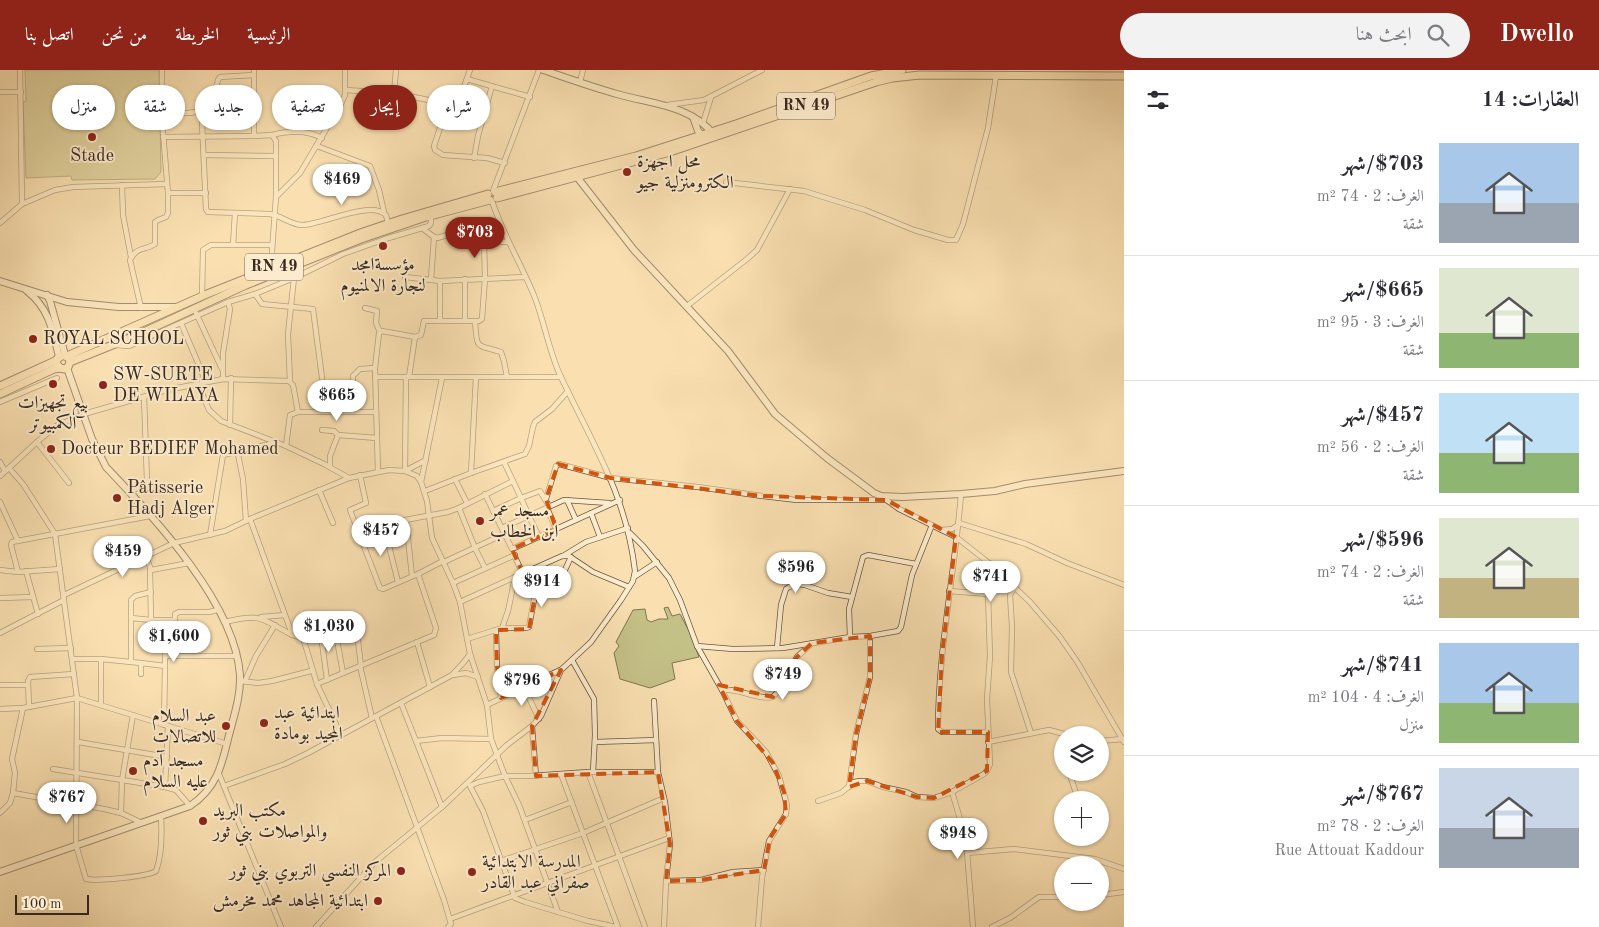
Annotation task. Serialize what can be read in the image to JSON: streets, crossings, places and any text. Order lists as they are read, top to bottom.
{
  "streets": {
    "main road": ["RN 49"]
  },
  "places": [
    "Stade",
    "محل اجهزة الكترومنزلية جيو",
    "مؤسسةامجد لنجارة الالمنيوم",
    "ROYAL SCHOOL",
    "بيع تجهيزات الكمبيوتر",
    "SW-SURTE DE WILAYA",
    "Docteur BEDIEF Mohamed",
    "Pâtisserie Hadj Alger",
    "مسجد عمر ابن الخطاب",
    "ابتدائية عبد المجيد بومادة",
    "عبد السلام للاتصالات",
    "مسجد آدم عليه السلام",
    "مكتب البريد والمواصلات بني ثور",
    "المركز النفسي التربوي بني ثور",
    "المدرسة الابتدائية صفراني عبد القادر",
    "ابتدائية المجاهد محمد مخرمش"
  ],
  "scale_bar": "100 m",
  "page": {
    "header": "Dwello",
    "search": "ابحث هنا",
    "nav": [
      "الرئيسية",
      "الخريطة",
      "من نحن",
      "اتصل بنا"
    ],
    "heading": "العقارات: 14",
    "chip": [
      "شراء",
      "إيجار",
      "تصفية",
      "جديد",
      "شقة",
      "منزل"
    ],
    "list": [
      {
        "name": "$703/شهر",
        "note": "الغرف: 2 · 74 m² · شقة"
      },
      {
        "name": "$665/شهر",
        "note": "الغرف: 3 · 95 m² · شقة"
      },
      {
        "name": "$457/شهر",
        "note": "الغرف: 2 · 56 m² · شقة"
      },
      {
        "name": "$596/شهر",
        "note": "الغرف: 2 · 74 m² · شقة"
      },
      {
        "name": "$741/شهر",
        "note": "الغرف: 4 · 104 m² · منزل"
      },
      {
        "name": "$767/شهر",
        "note": "الغرف: 2 · 78 m² · Rue Attouat Kaddour"
      }
    ],
    "price": [
      "$469",
      "$703",
      "$665",
      "$457",
      "$459",
      "$596",
      "$741",
      "$914",
      "$1,030",
      "$1,600",
      "$749",
      "$796",
      "$767",
      "$948"
    ],
    "map_buttons": ["+", "−"],
    "scale": "100 m"
  }
}
